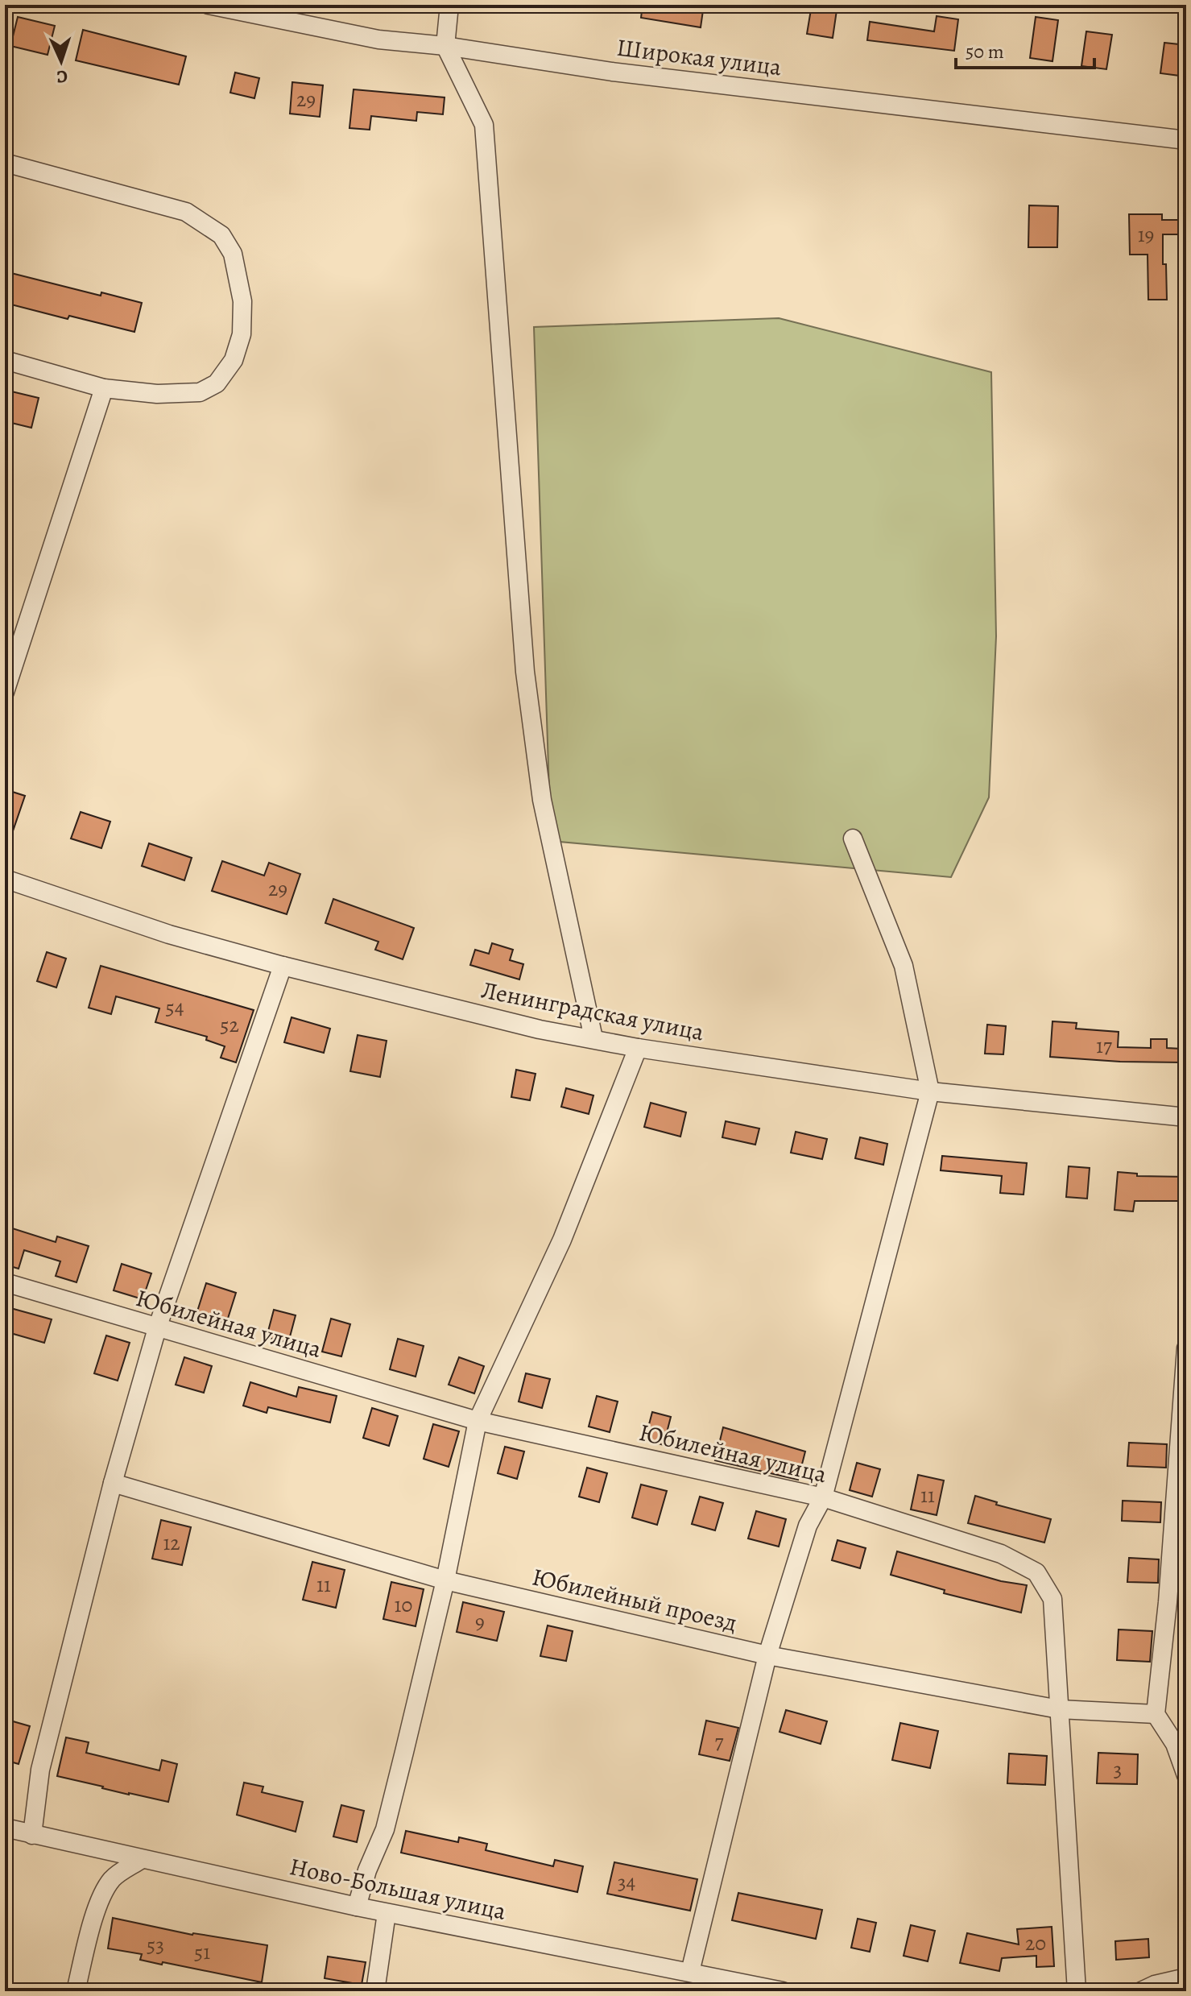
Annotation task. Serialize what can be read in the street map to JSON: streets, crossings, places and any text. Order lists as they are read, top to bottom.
{
  "streets": {
    "street": [
      "Широкая улица",
      "Ленинградская улица",
      "Юбилейная улица",
      "Юбилейный проезд",
      "Ново-Большая улица"
    ]
  },
  "crossings": [
    ["Юбилейная улица", "Юбилейный проезд"]
  ],
  "house_numbers": [
    "29",
    "19",
    "29",
    "54",
    "52",
    "17",
    "11",
    "12",
    "11",
    "10",
    "9",
    "7",
    "3",
    "34",
    "20",
    "53",
    "51"
  ],
  "scale_bar": "50 m",
  "north": "bottom"
}
